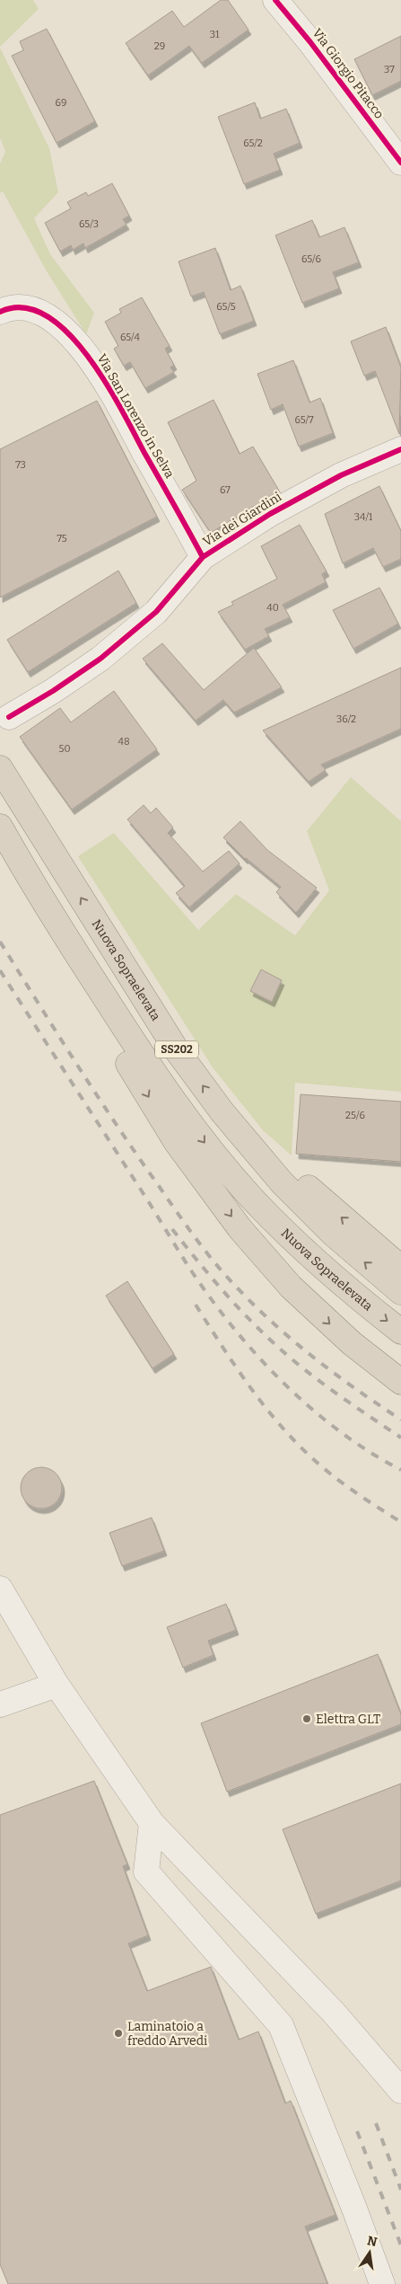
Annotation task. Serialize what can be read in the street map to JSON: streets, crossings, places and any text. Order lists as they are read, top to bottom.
{
  "streets": {
    "highway": ["Nuova Sopraelevata", "SS202"],
    "street": ["Via Giorgio Pitacco", "Via San Lorenzo in Selva", "Via dei Giardini"]
  },
  "crossings": [
    ["Via San Lorenzo in Selva", "Via dei Giardini"]
  ],
  "places": ["Elettra GLT", "Laminatoio a freddo Arvedi"],
  "house_numbers": [
    "31",
    "29",
    "37",
    "69",
    "65/2",
    "65/3",
    "65/6",
    "65/5",
    "65/4",
    "65/7",
    "73",
    "67",
    "34/1",
    "75",
    "40",
    "36/2",
    "48",
    "50",
    "25/6"
  ],
  "north": "top"
}
